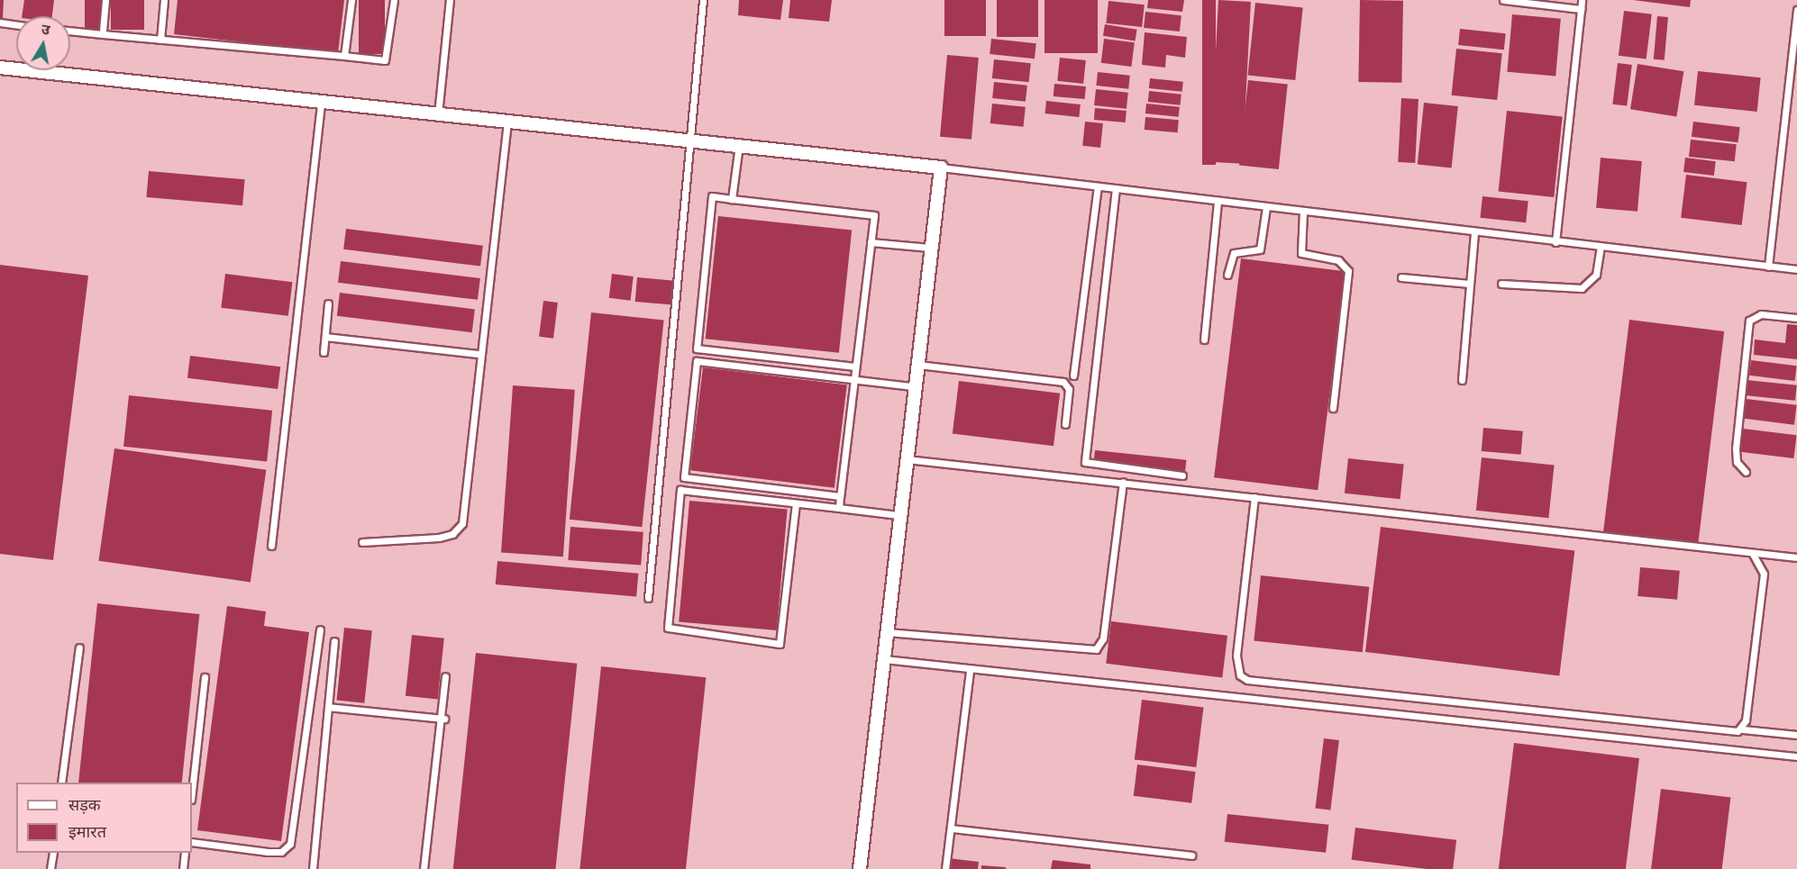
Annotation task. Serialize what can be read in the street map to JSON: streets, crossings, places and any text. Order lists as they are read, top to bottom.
{
  "legend": ["सड़क", "इमारत"],
  "north": "top"
}
